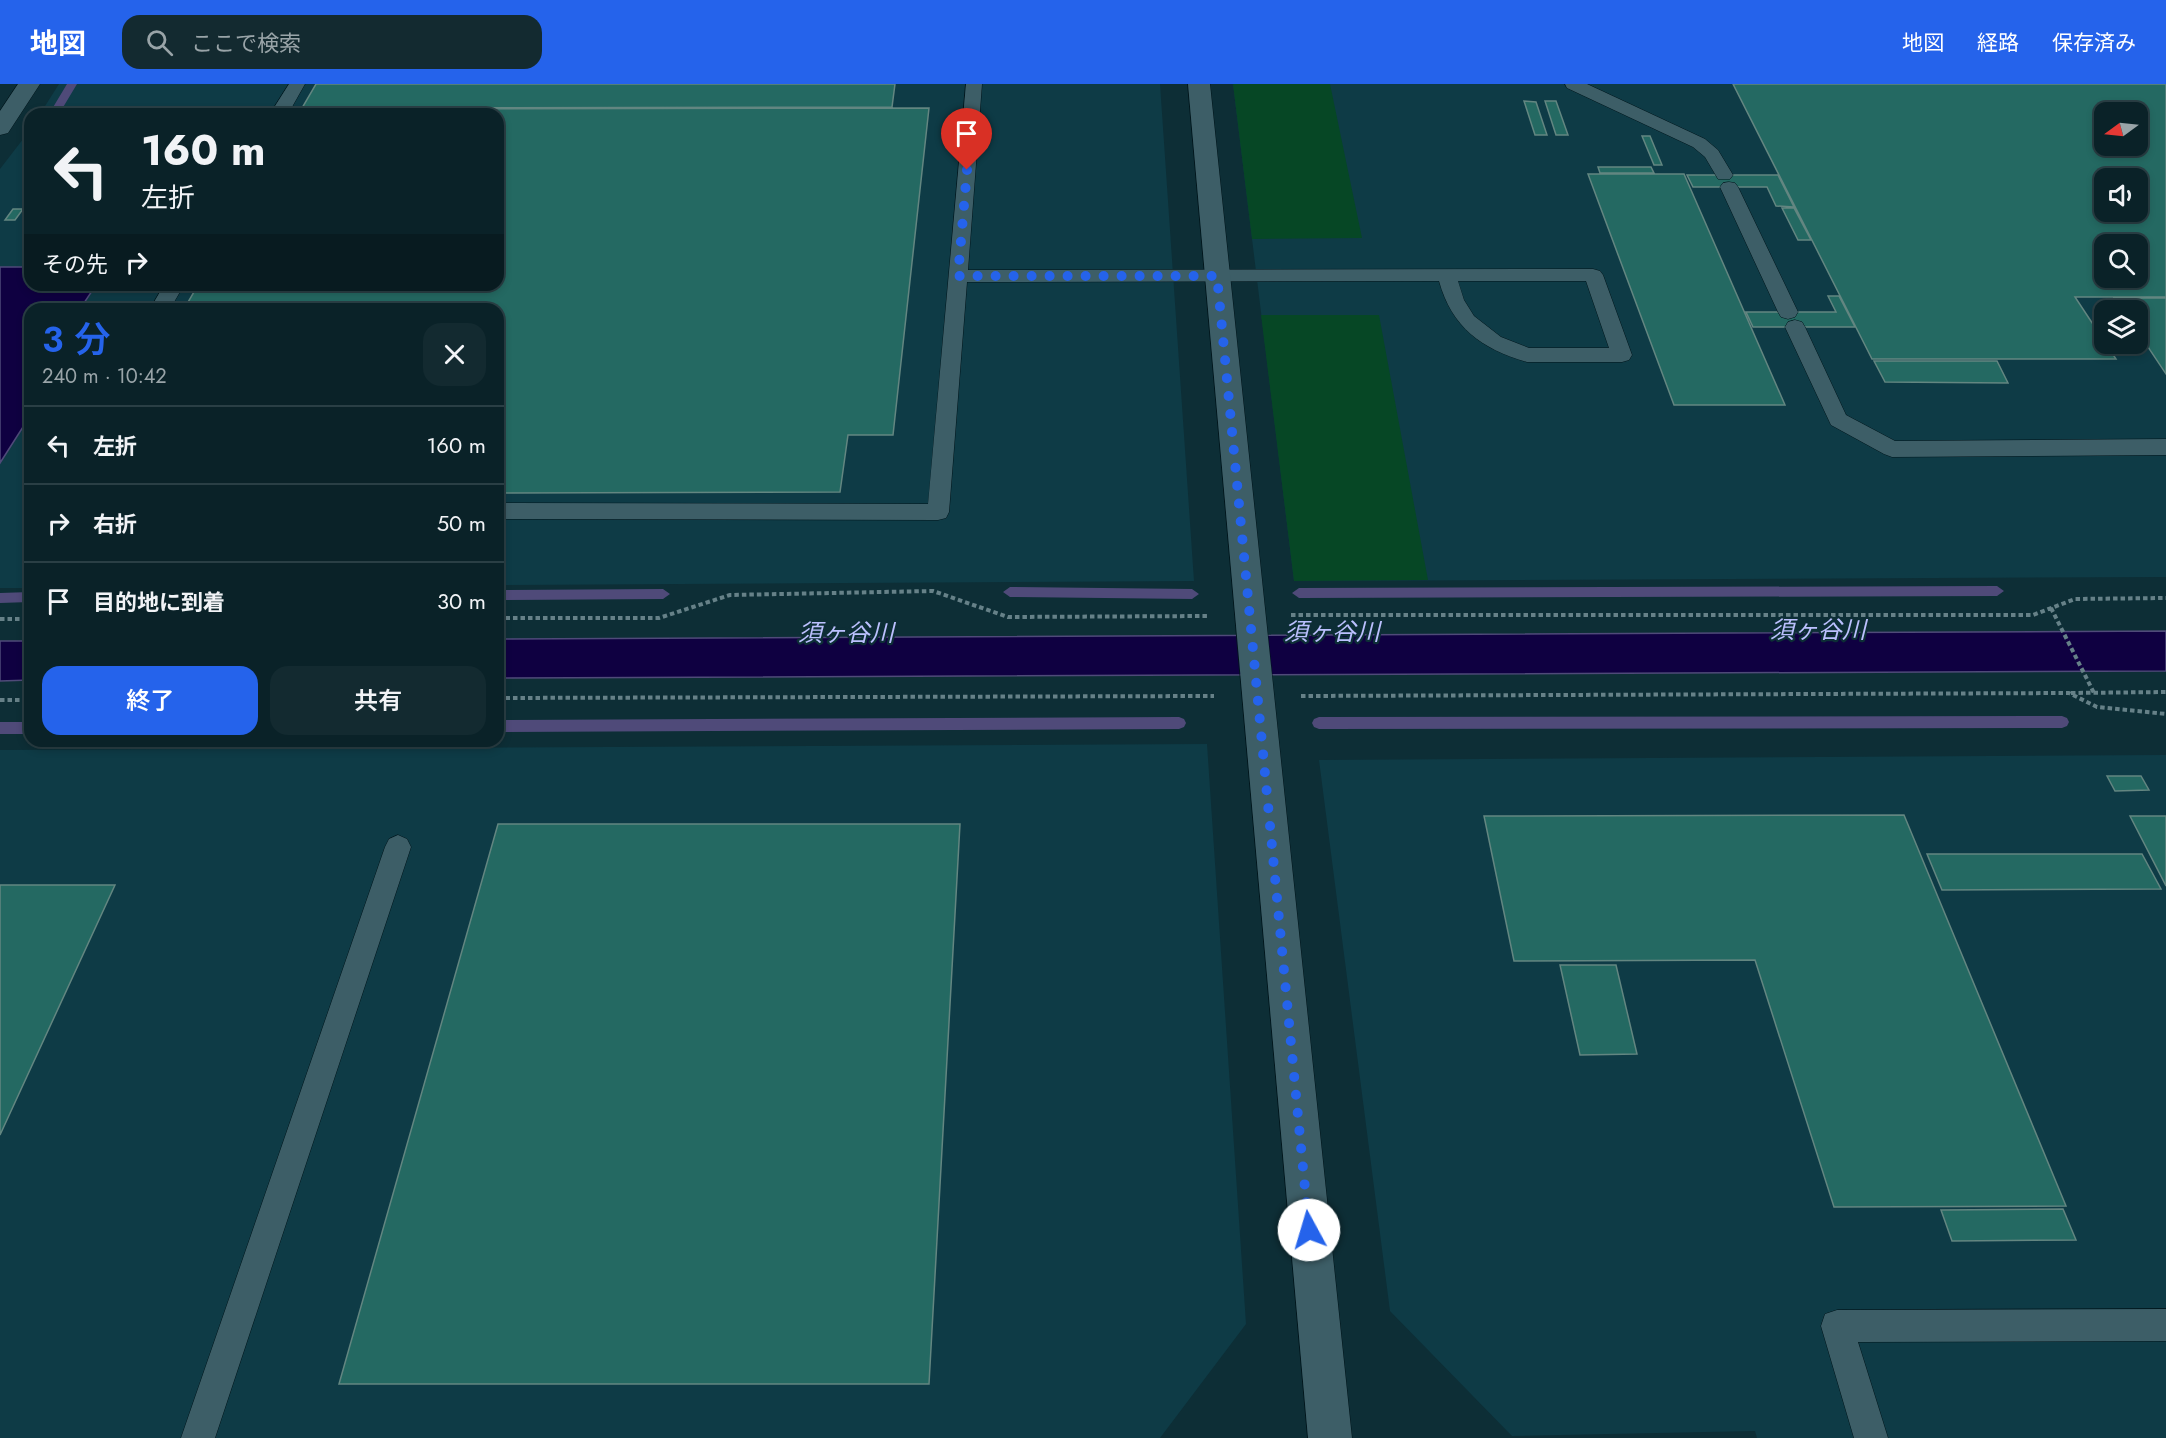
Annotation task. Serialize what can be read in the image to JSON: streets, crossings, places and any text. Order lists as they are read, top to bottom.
{
  "water": ["須ヶ谷川"],
  "north": "left",
  "page": {
    "header": "地図",
    "search": "ここで検索",
    "nav": ["地図", "経路", "保存済み"],
    "turn": ["160 m", "左折"],
    "then": "その先",
    "heading": ["3 分", "240 m · 10:42"],
    "list": [
      {
        "name": "左折",
        "value": "160 m"
      },
      {
        "name": "右折",
        "value": "50 m"
      },
      {
        "name": "目的地に到着",
        "value": "30 m"
      }
    ],
    "buttons": ["終了", "共有"]
  }
}
